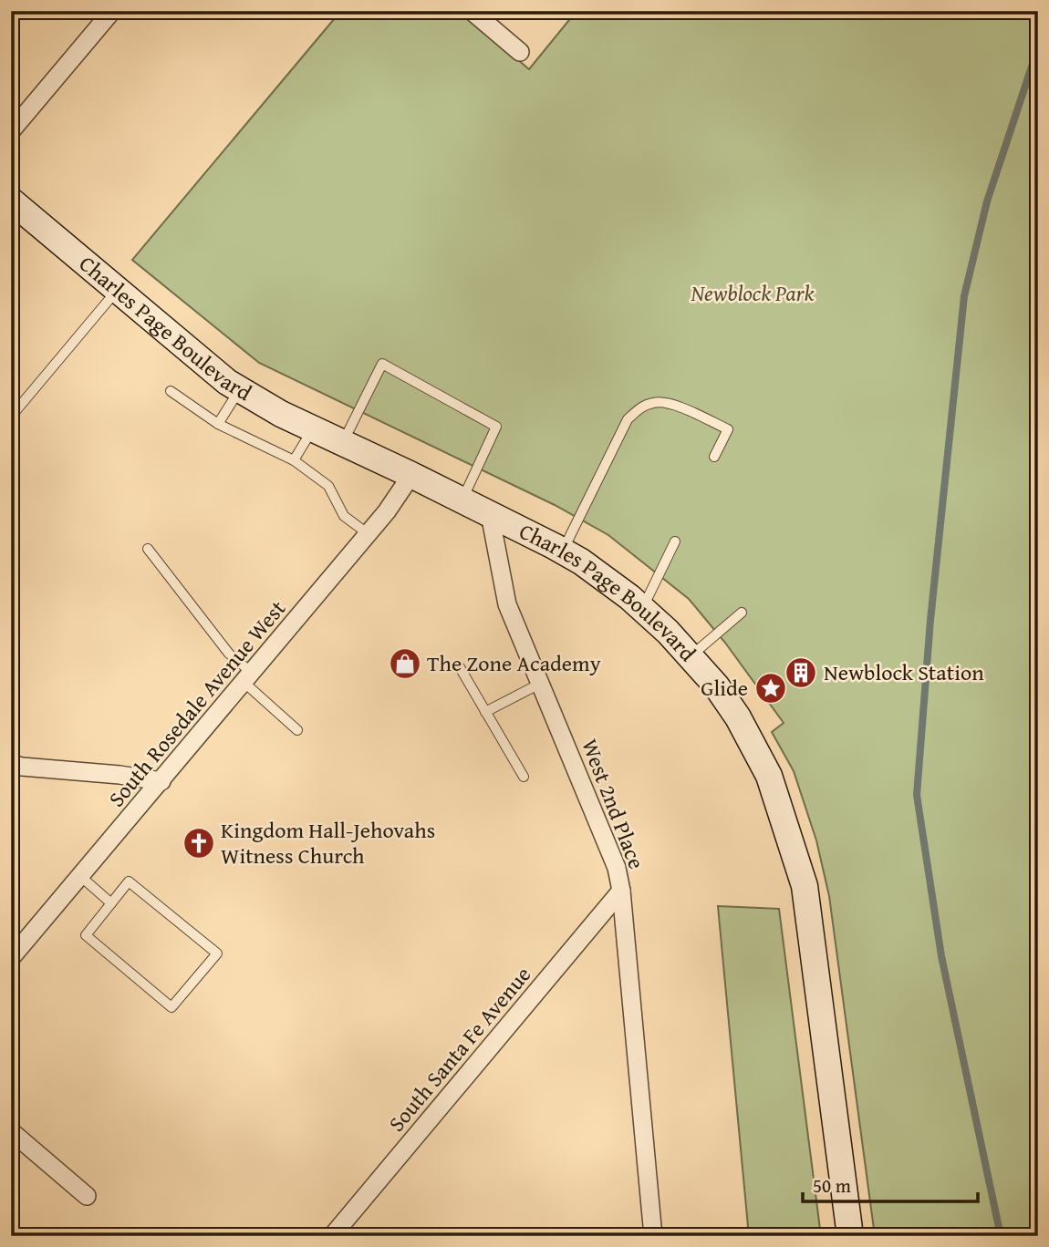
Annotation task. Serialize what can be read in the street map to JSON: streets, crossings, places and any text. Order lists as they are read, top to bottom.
{
  "streets": {
    "main road": ["Charles Page Boulevard"],
    "street": ["South Rosedale Avenue West", "West 2nd Place", "South Santa Fe Avenue"]
  },
  "crossings": [
    ["Charles Page Boulevard", "South Rosedale Avenue West"],
    ["Charles Page Boulevard", "West 2nd Place"],
    ["West 2nd Place", "South Santa Fe Avenue"]
  ],
  "parks": ["Newblock Park"],
  "places": {
    "shop": ["The Zone Academy"],
    "building": ["Newblock Station"],
    "place": ["Glide"],
    "church": ["Kingdom Hall-Jehovahs Witness Church"]
  },
  "scale_bar": "50 m"
}
